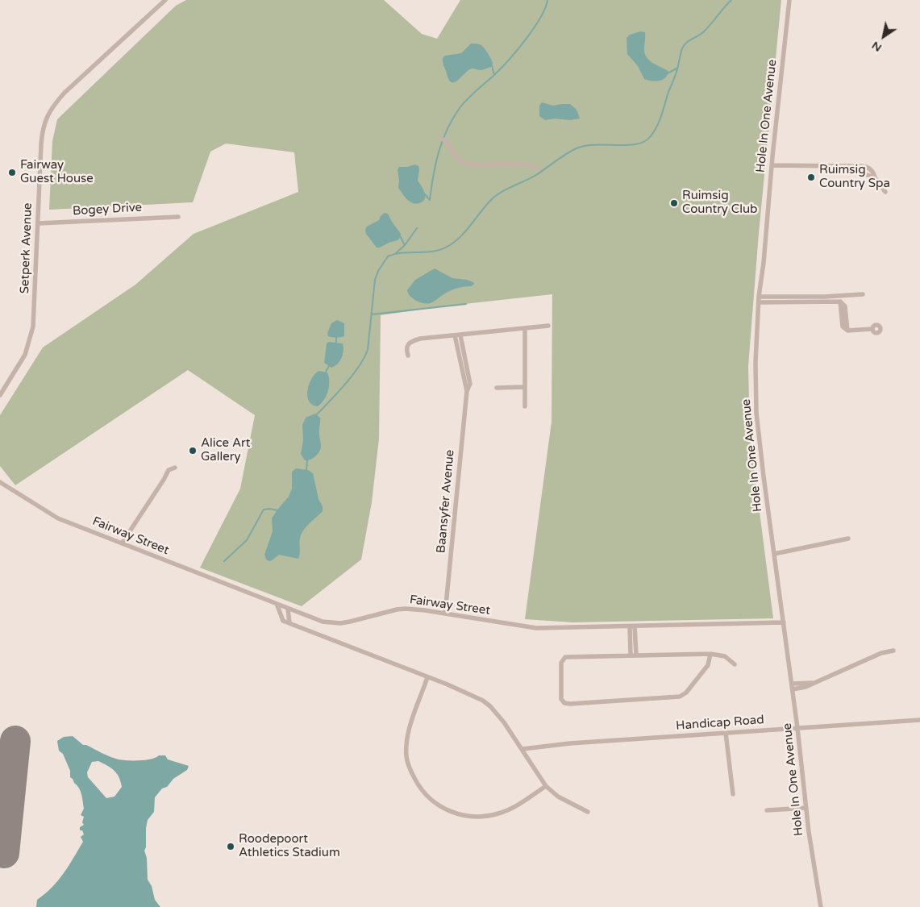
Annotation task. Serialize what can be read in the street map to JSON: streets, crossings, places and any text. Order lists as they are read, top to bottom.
{
  "streets": {
    "street": [
      "Hole In One Avenue",
      "Bogey Drive",
      "Setperk Avenue",
      "Baansyfer Avenue",
      "Fairway Street",
      "Handicap Road"
    ]
  },
  "crossings": [
    ["Hole In One Avenue", "Fairway Street"],
    ["Hole In One Avenue", "Handicap Road"],
    ["Bogey Drive", "Setperk Avenue"],
    ["Baansyfer Avenue", "Fairway Street"]
  ],
  "places": [
    "Fairway Guest House",
    "Ruimsig Country Spa",
    "Ruimsig Country Club",
    "Alice Art Gallery",
    "Roodepoort Athletics Stadium"
  ],
  "north": "bottom left"
}
